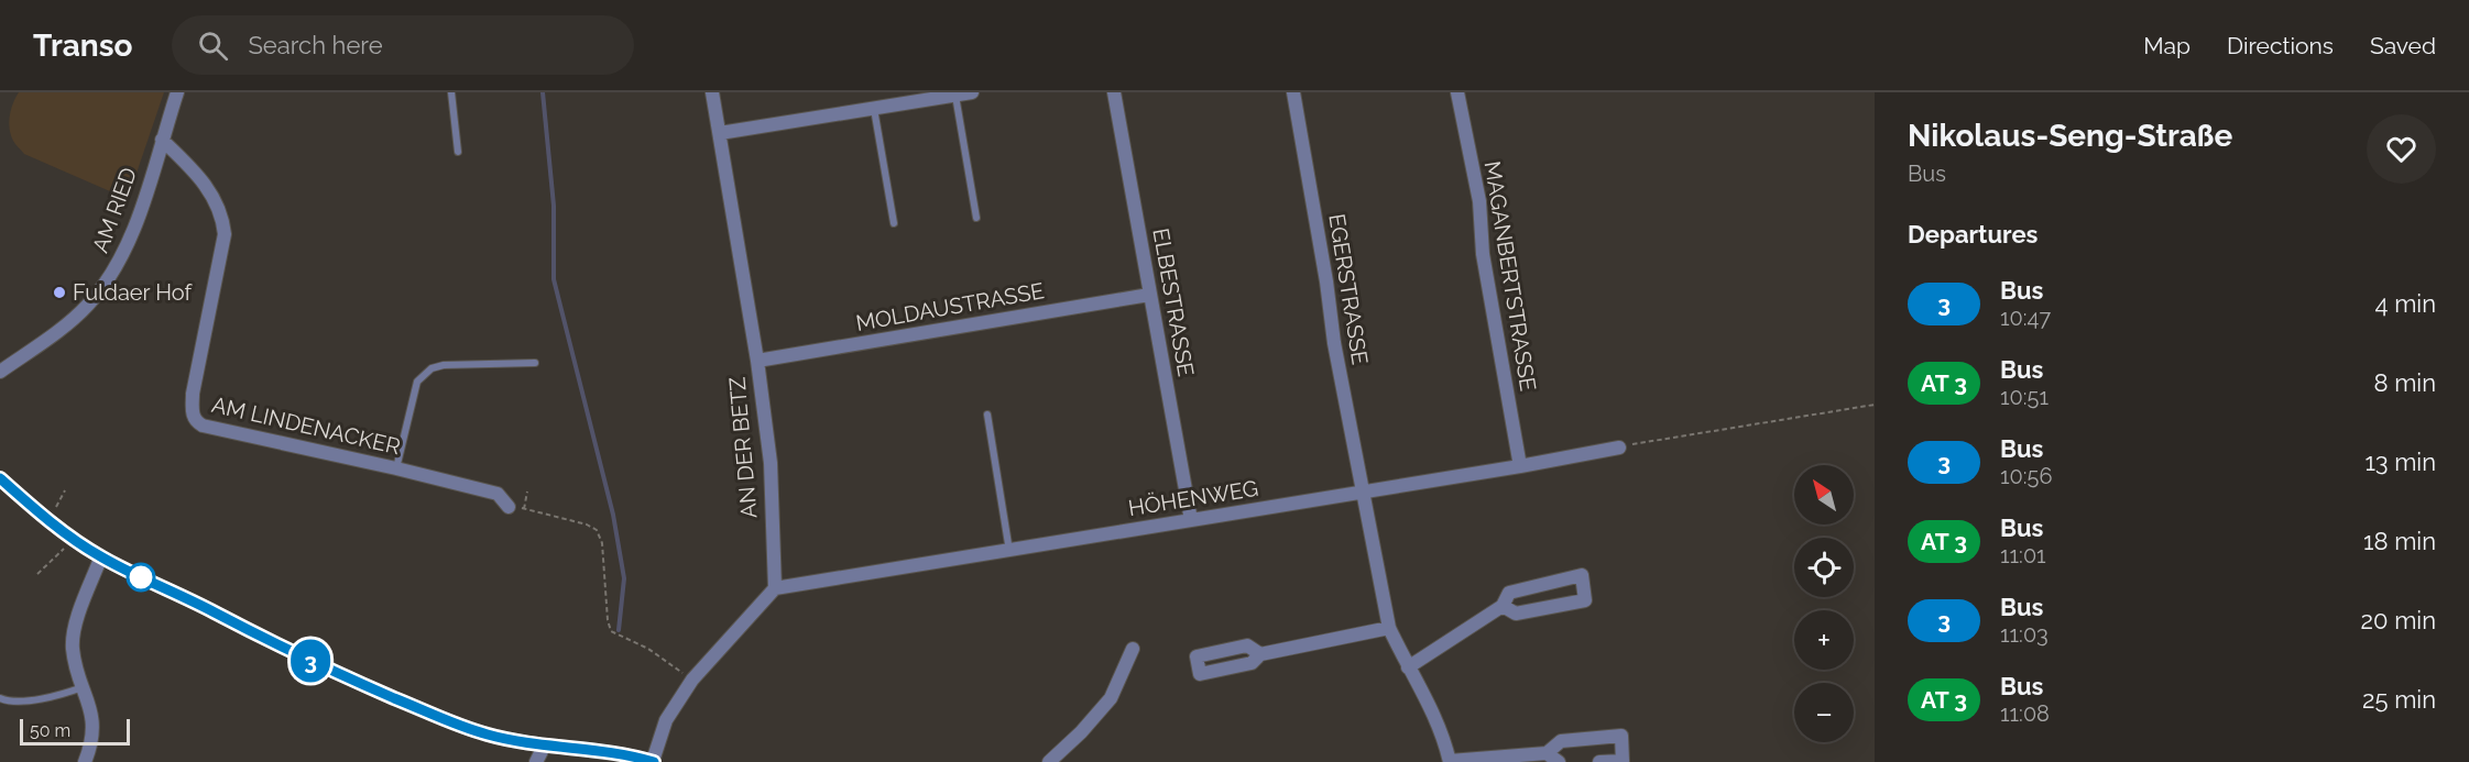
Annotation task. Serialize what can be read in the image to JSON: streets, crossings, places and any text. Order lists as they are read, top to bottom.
{
  "streets": {
    "street": [
      "AM RIED",
      "MAGANBERTSTRASSE",
      "EGERSTRASSE",
      "ELBESTRASSE",
      "MOLDAUSTRASSE",
      "AM LINDENACKER",
      "AN DER BETZ",
      "HÖHENWEG"
    ]
  },
  "crossings": [
    ["AM RIED", "AM LINDENACKER"],
    ["MAGANBERTSTRASSE", "HÖHENWEG"],
    ["EGERSTRASSE", "HÖHENWEG"],
    ["ELBESTRASSE", "MOLDAUSTRASSE"],
    ["ELBESTRASSE", "HÖHENWEG"],
    ["MOLDAUSTRASSE", "AN DER BETZ"],
    ["AN DER BETZ", "HÖHENWEG"]
  ],
  "places": ["Fuldaer Hof"],
  "lines": ["bus line 3"],
  "scale_bar": "50 m",
  "north": "top left",
  "page": {
    "header": "Transo",
    "search": "Search here",
    "nav": ["Map", "Directions", "Saved"],
    "on_map": "3",
    "heading": [
      ["Nikolaus-Seng-Straße", "Bus"],
      "Departures"
    ],
    "list": [
      {
        "mark": "3",
        "name": "Bus",
        "note": "10:47",
        "value": "4 min"
      },
      {
        "mark": "AT 3",
        "name": "Bus",
        "note": "10:51",
        "value": "8 min"
      },
      {
        "mark": "3",
        "name": "Bus",
        "note": "10:56",
        "value": "13 min"
      },
      {
        "mark": "AT 3",
        "name": "Bus",
        "note": "11:01",
        "value": "18 min"
      },
      {
        "mark": "3",
        "name": "Bus",
        "note": "11:03",
        "value": "20 min"
      },
      {
        "mark": "AT 3",
        "name": "Bus",
        "note": "11:08",
        "value": "25 min"
      }
    ],
    "map_buttons": ["+", "−"],
    "scale": "50 m"
  }
}
